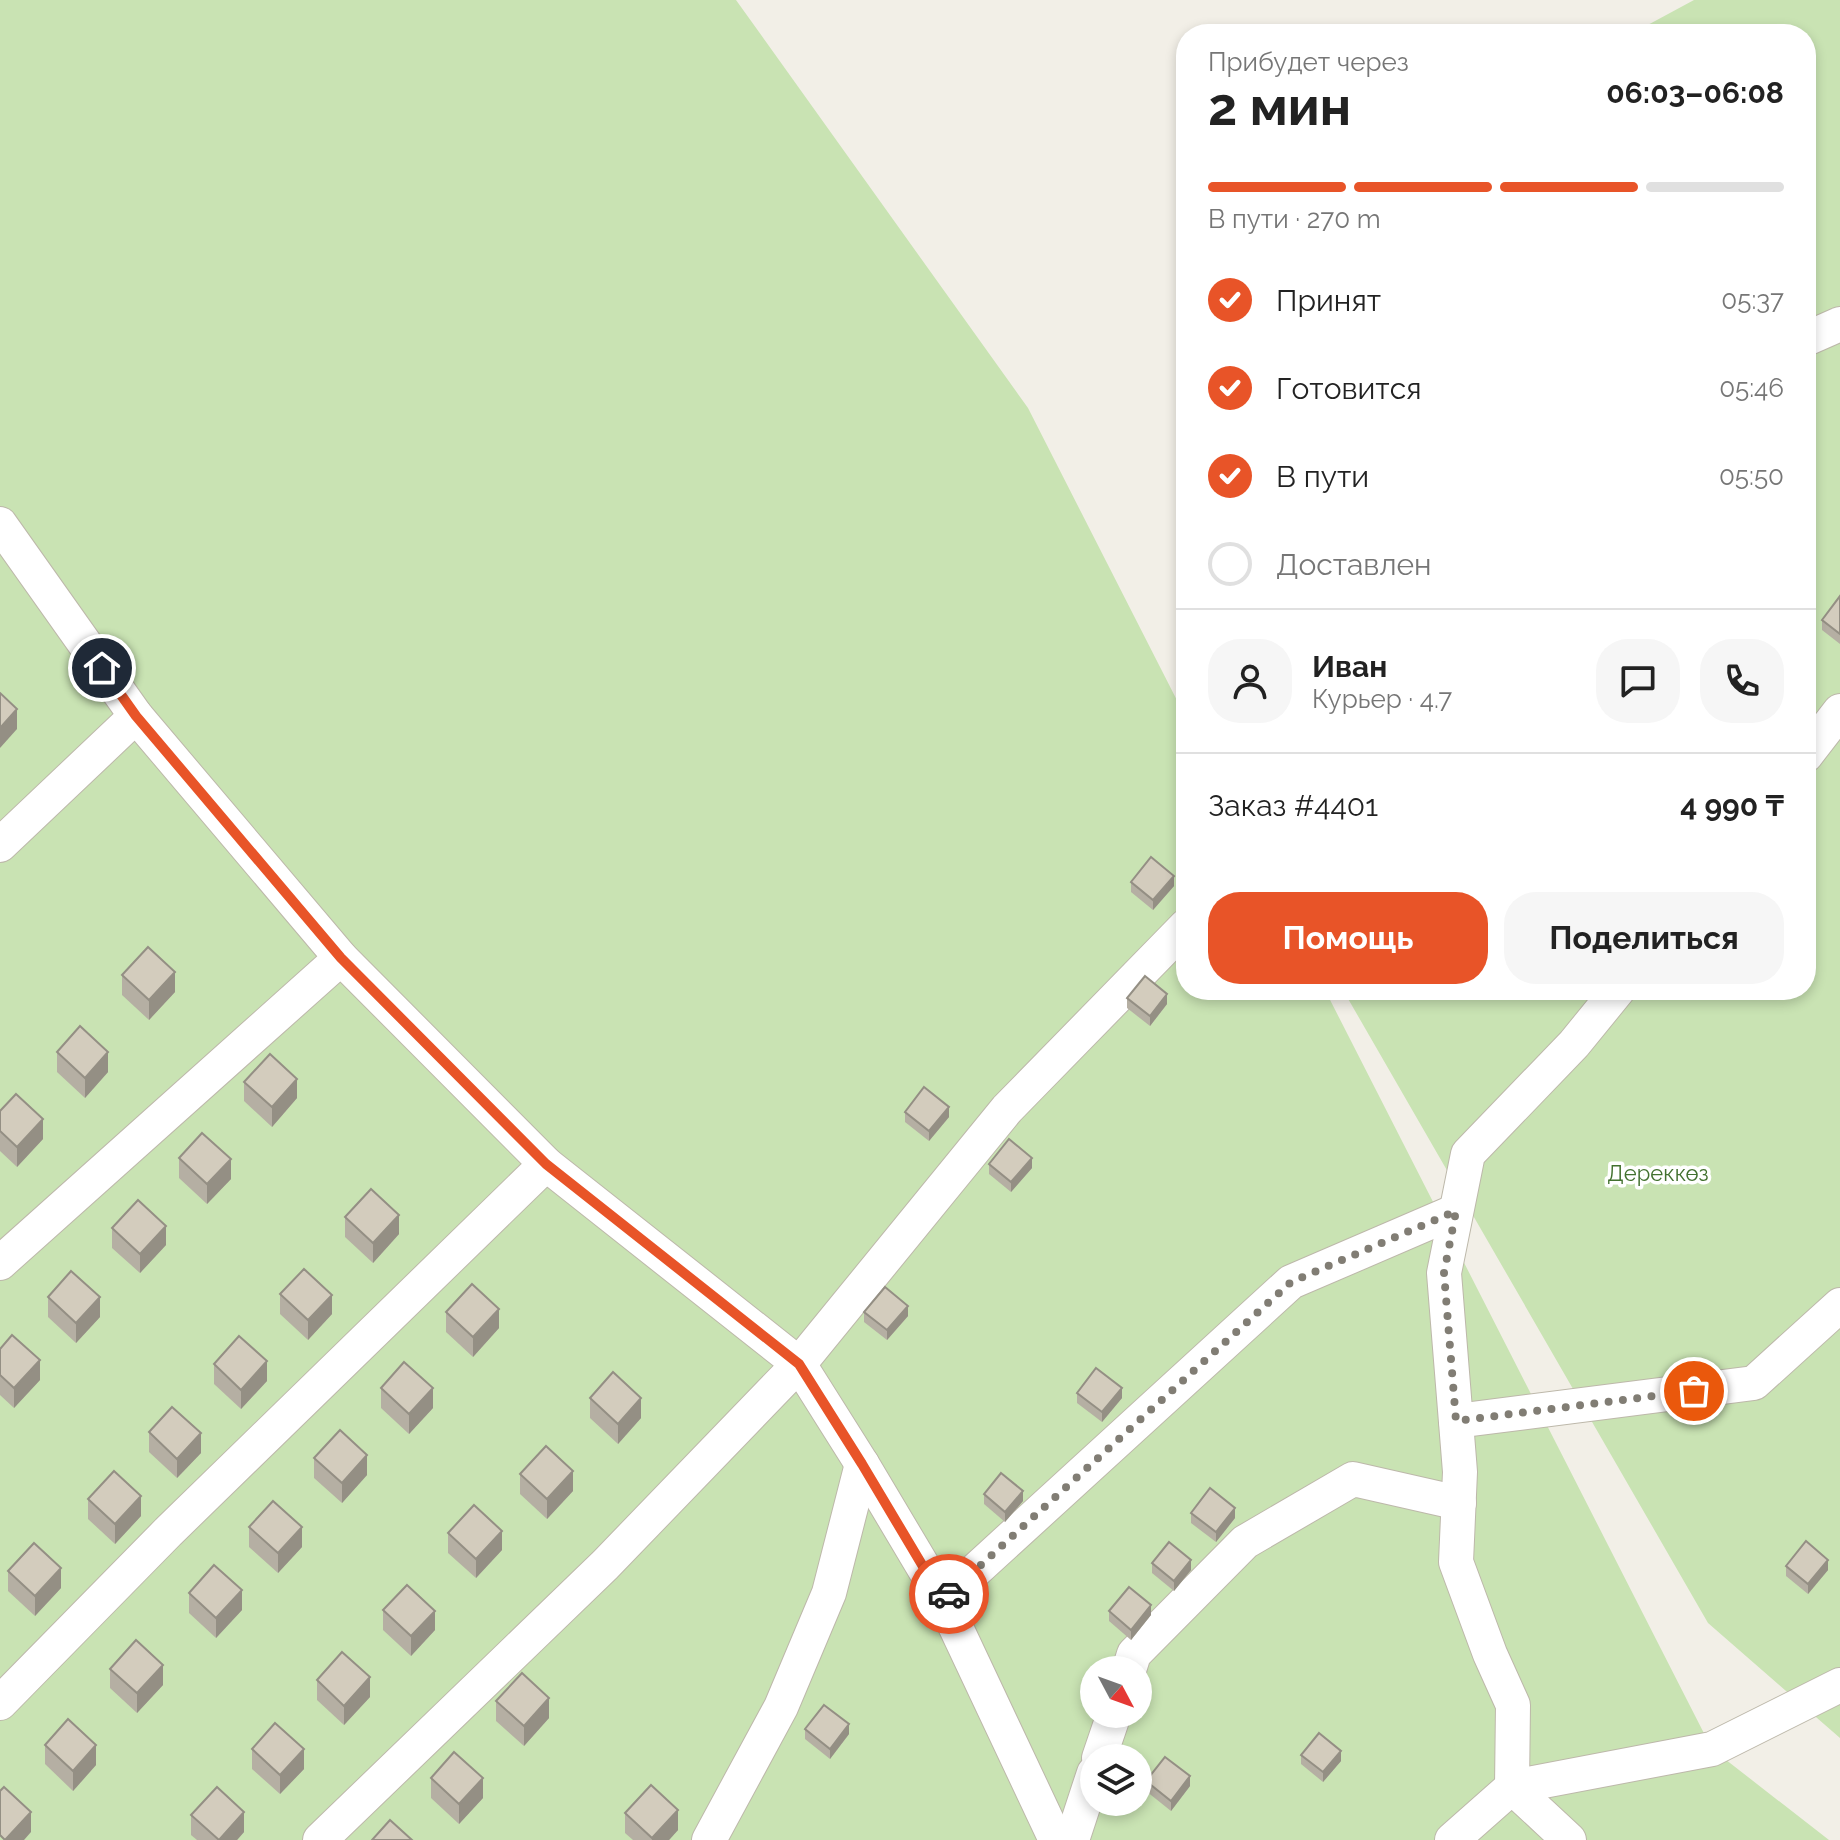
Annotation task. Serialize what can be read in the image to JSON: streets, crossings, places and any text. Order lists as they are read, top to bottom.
{
  "parks": ["Дереккөз"],
  "north": "bottom right",
  "page": {
    "heading": ["2 мин", "Прибудет через", "06:03–06:08"],
    "panel": [
      "Иван",
      "Курьер · 4.7",
      "Заказ #4401",
      "4 990 ₸"
    ],
    "bar": "В пути · 270 m",
    "list": [
      ["Принят", "05:37"],
      ["Готовится", "05:46"],
      ["В пути", "05:50"],
      "Доставлен"
    ],
    "buttons": ["Помощь", "Поделиться"]
  }
}
